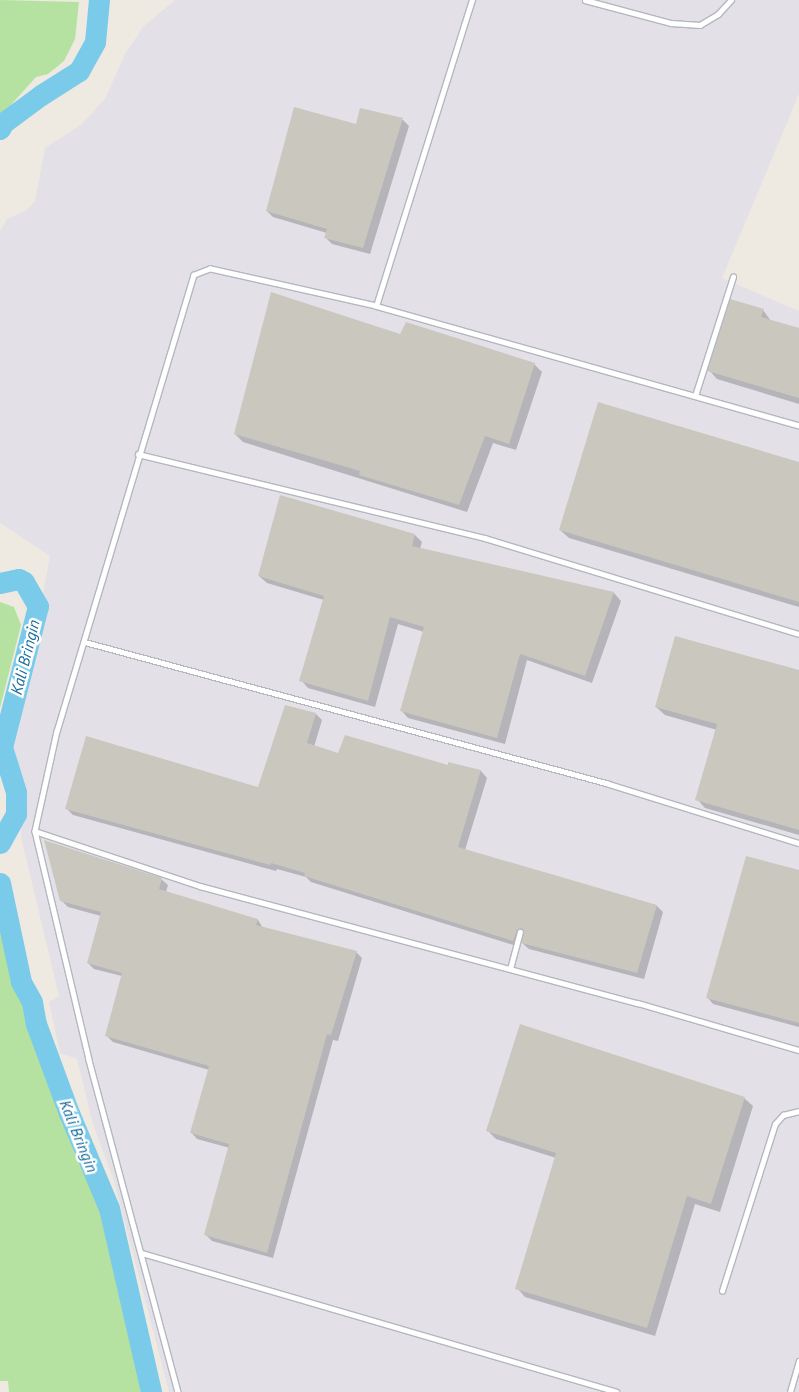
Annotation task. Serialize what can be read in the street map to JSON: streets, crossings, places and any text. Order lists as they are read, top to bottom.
{
  "water": ["Kali Bringin"]
}
